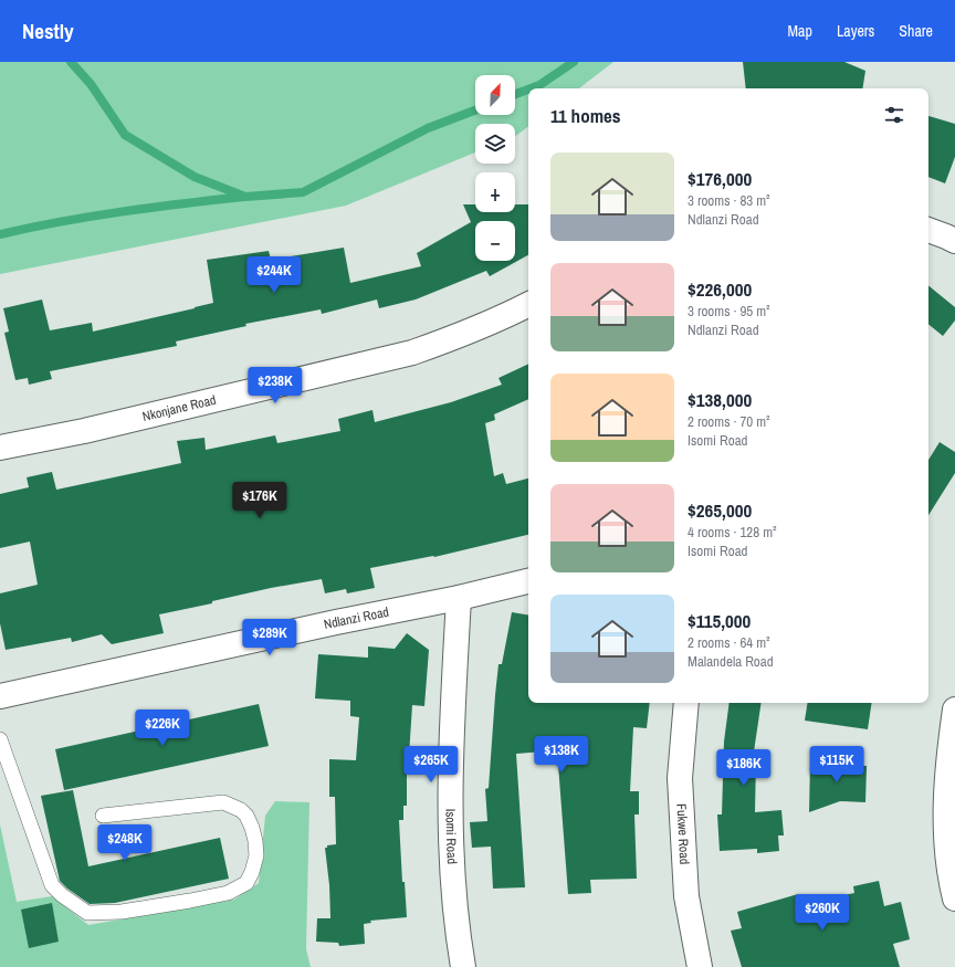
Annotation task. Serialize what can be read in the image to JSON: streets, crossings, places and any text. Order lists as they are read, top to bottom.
{
  "streets": {
    "street": [
      "Nkonjane Road",
      "Ndlanzi Road",
      "Fukwe Road",
      "Isomi Road"
    ]
  },
  "crossings": [
    ["Ndlanzi Road", "Isomi Road"]
  ],
  "north": "top right",
  "page": {
    "header": "Nestly",
    "nav": ["Map", "Layers", "Share"],
    "map_buttons": ["+", "−"],
    "heading": "11 homes",
    "list": [
      {
        "name": "$176,000",
        "note": "3 rooms · 83 m² · Ndlanzi Road"
      },
      {
        "name": "$226,000",
        "note": "3 rooms · 95 m² · Ndlanzi Road"
      },
      {
        "name": "$138,000",
        "note": "2 rooms · 70 m² · Isomi Road"
      },
      {
        "name": "$265,000",
        "note": "4 rooms · 128 m² · Isomi Road"
      },
      {
        "name": "$115,000",
        "note": "2 rooms · 64 m² · Malandela Road"
      }
    ],
    "price": [
      "$244K",
      "$238K",
      "$176K",
      "$289K",
      "$226K",
      "$138K",
      "$265K",
      "$115K",
      "$186K",
      "$248K",
      "$260K"
    ]
  }
}
